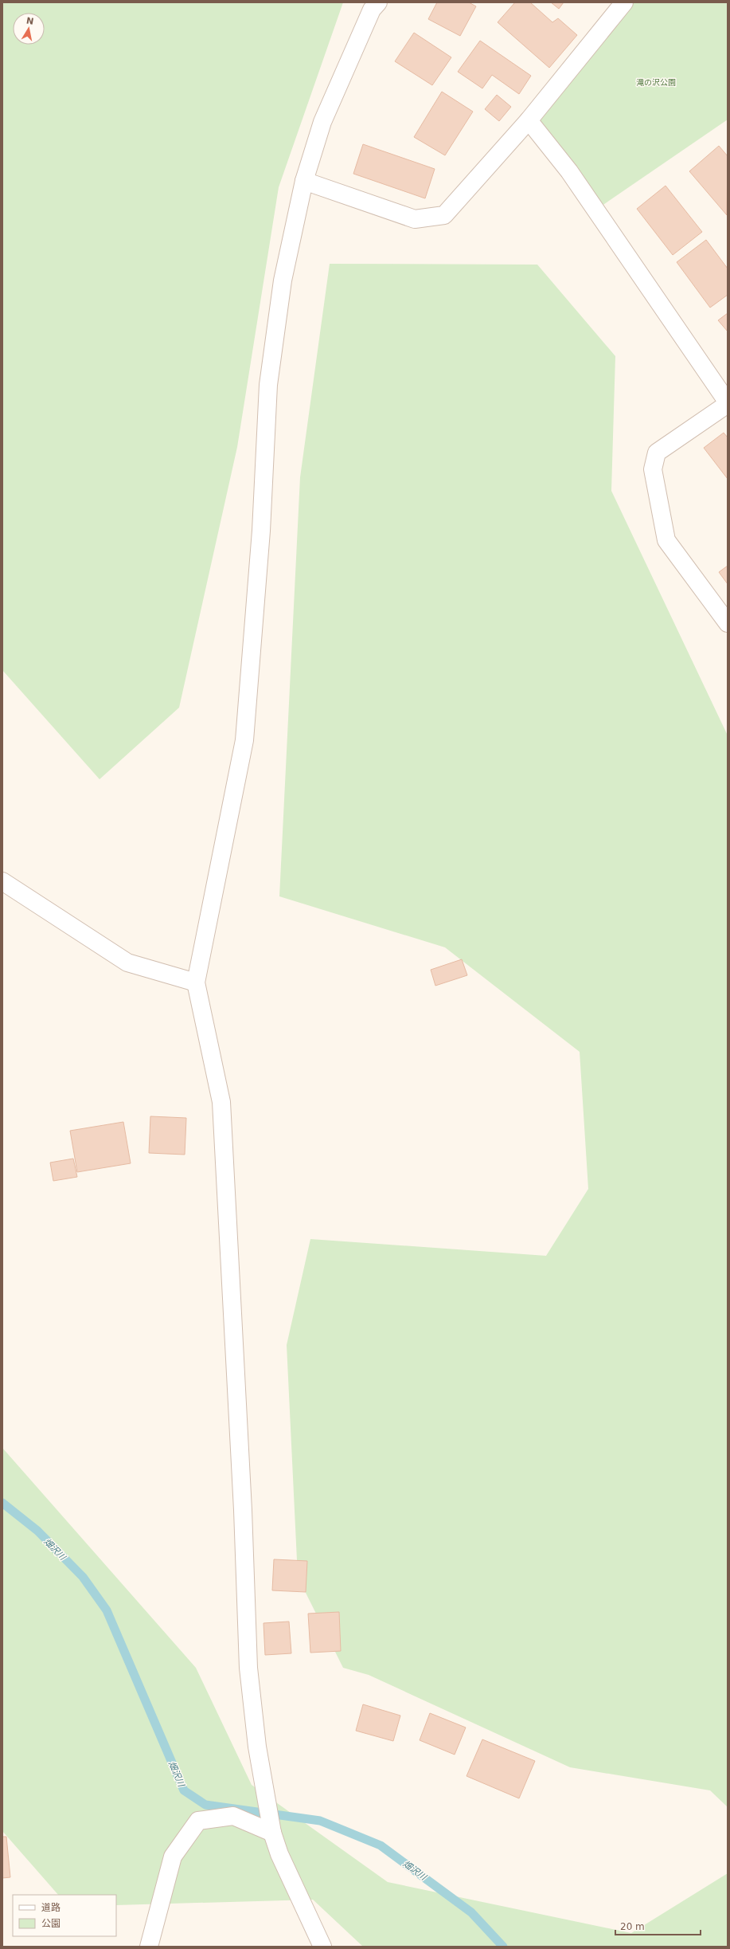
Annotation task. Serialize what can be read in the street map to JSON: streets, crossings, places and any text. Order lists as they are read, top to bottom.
{
  "water": ["畑沢川"],
  "parks": ["滝の沢公園"],
  "legend": ["道路", "公園"],
  "scale_bar": "20 m",
  "north": "top"
}
